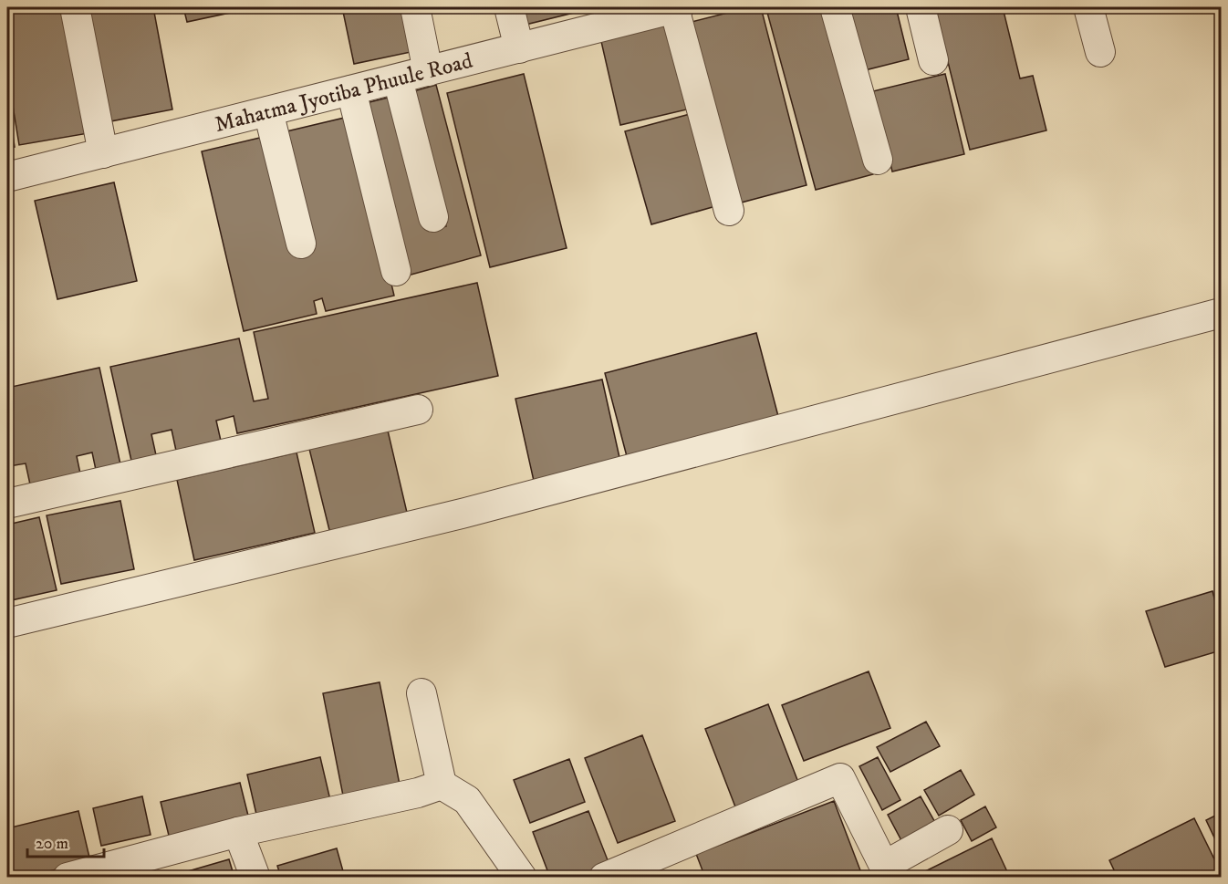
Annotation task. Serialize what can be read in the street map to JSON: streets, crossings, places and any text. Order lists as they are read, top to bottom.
{
  "streets": {
    "street": ["Mahatma Jyotiba Phuule Road"]
  },
  "scale_bar": "20 m"
}
